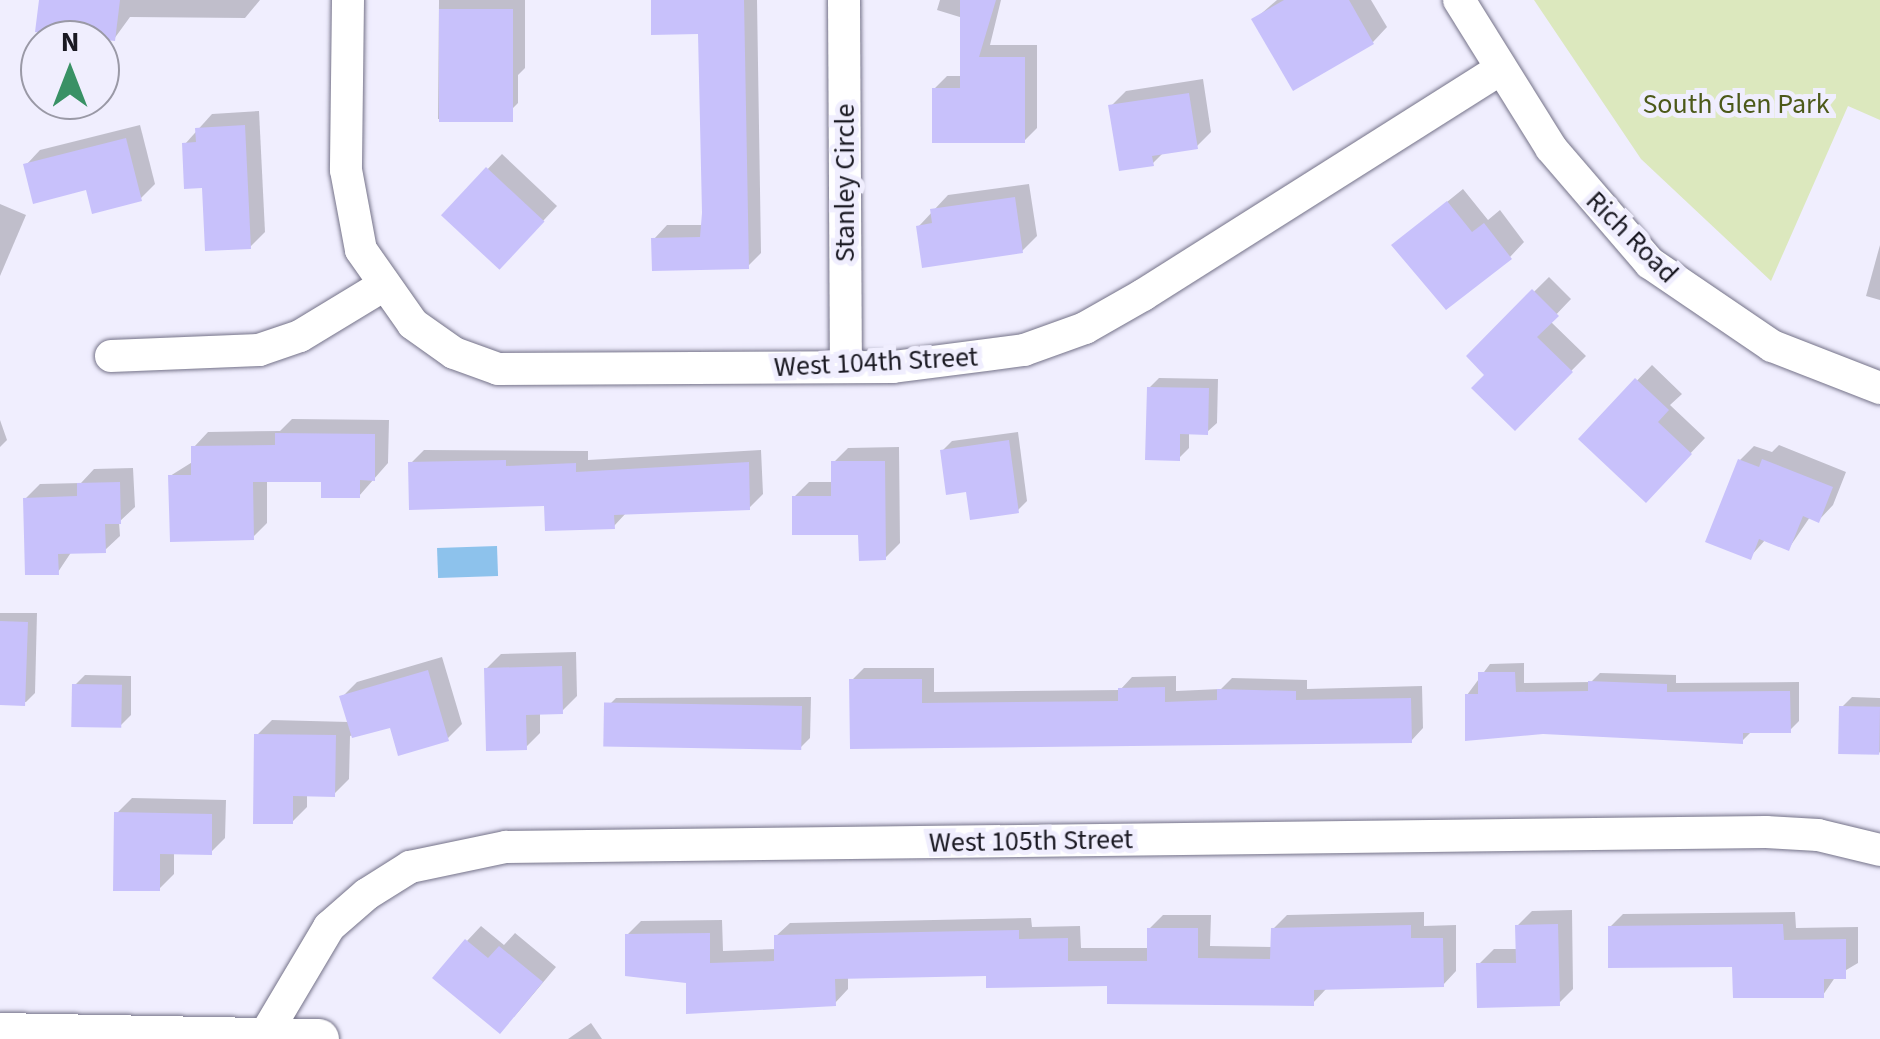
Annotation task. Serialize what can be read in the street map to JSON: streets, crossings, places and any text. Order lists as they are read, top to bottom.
{
  "streets": {
    "street": [
      "Stanley Circle",
      "Rich Road",
      "West 104th Street",
      "West 105th Street"
    ]
  },
  "crossings": [
    ["Stanley Circle", "West 104th Street"],
    ["Rich Road", "West 104th Street"]
  ],
  "parks": ["South Glen Park"],
  "north": "top"
}
